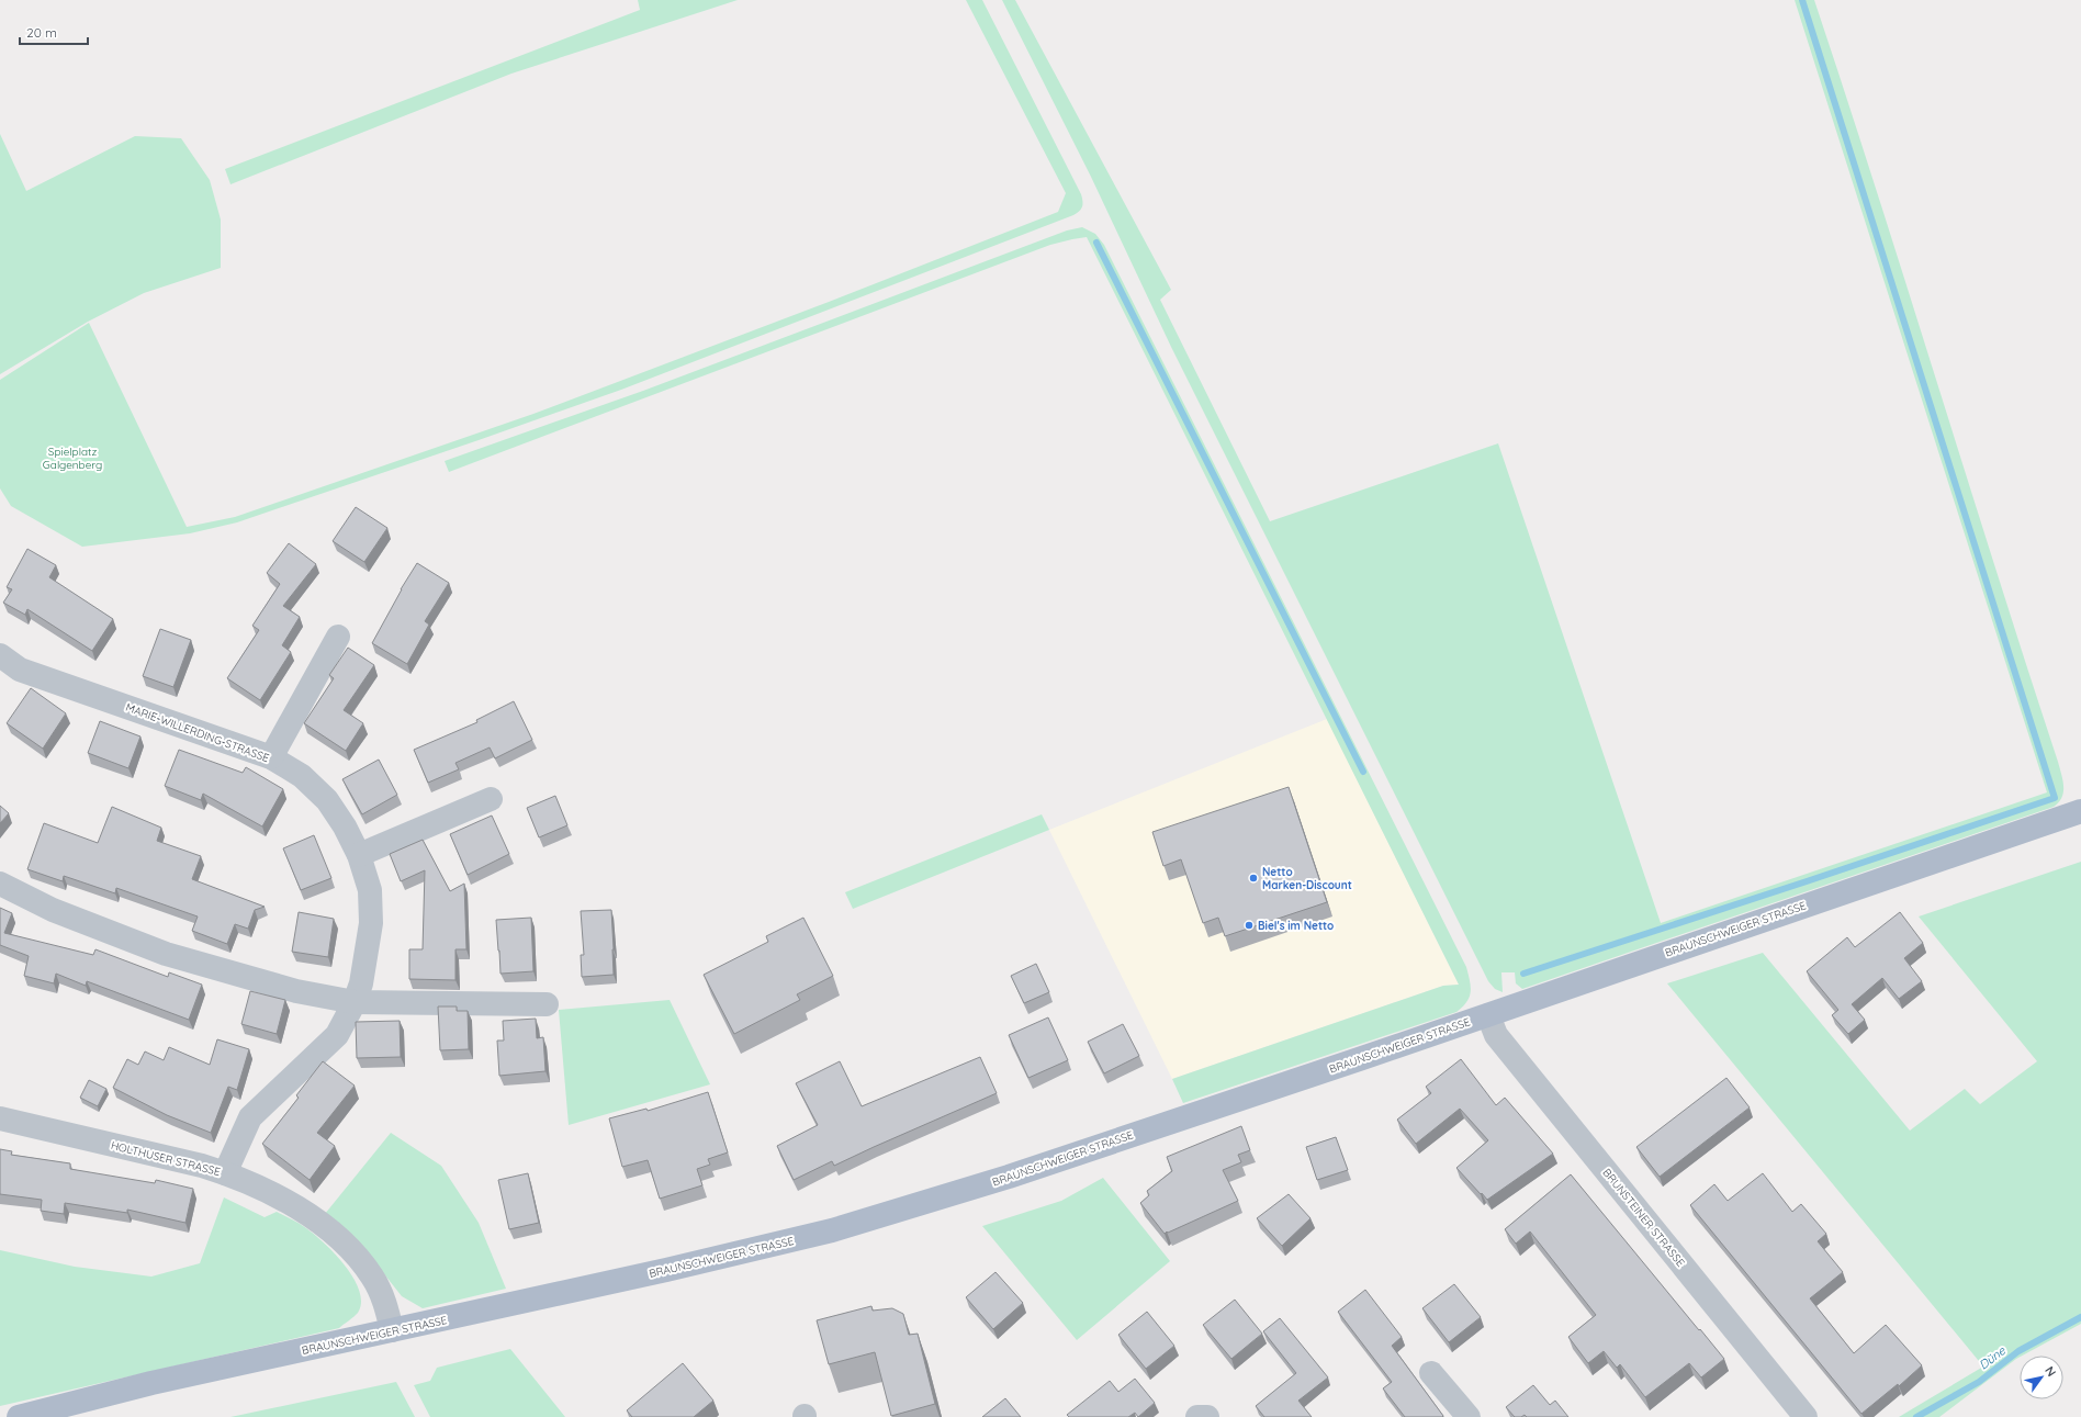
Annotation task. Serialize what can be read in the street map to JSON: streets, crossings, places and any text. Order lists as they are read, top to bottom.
{
  "streets": {
    "main road": ["BRAUNSCHWEIGER STRASSE"],
    "street": ["MARIE-WILLERDING-STRASSE", "HOLTHUSER STRASSE", "BRUNSTEINER STRASSE"]
  },
  "crossings": [
    ["MARIE-WILLERDING-STRASSE", "HOLTHUSER STRASSE"],
    ["BRAUNSCHWEIGER STRASSE", "HOLTHUSER STRASSE"],
    ["BRAUNSCHWEIGER STRASSE", "BRUNSTEINER STRASSE"]
  ],
  "water": ["Düne"],
  "parks": ["Spielplatz Galgenberg"],
  "places": ["Netto Marken-Discount", "Biel's im Netto"],
  "scale_bar": "20 m",
  "north": "top right"
}
